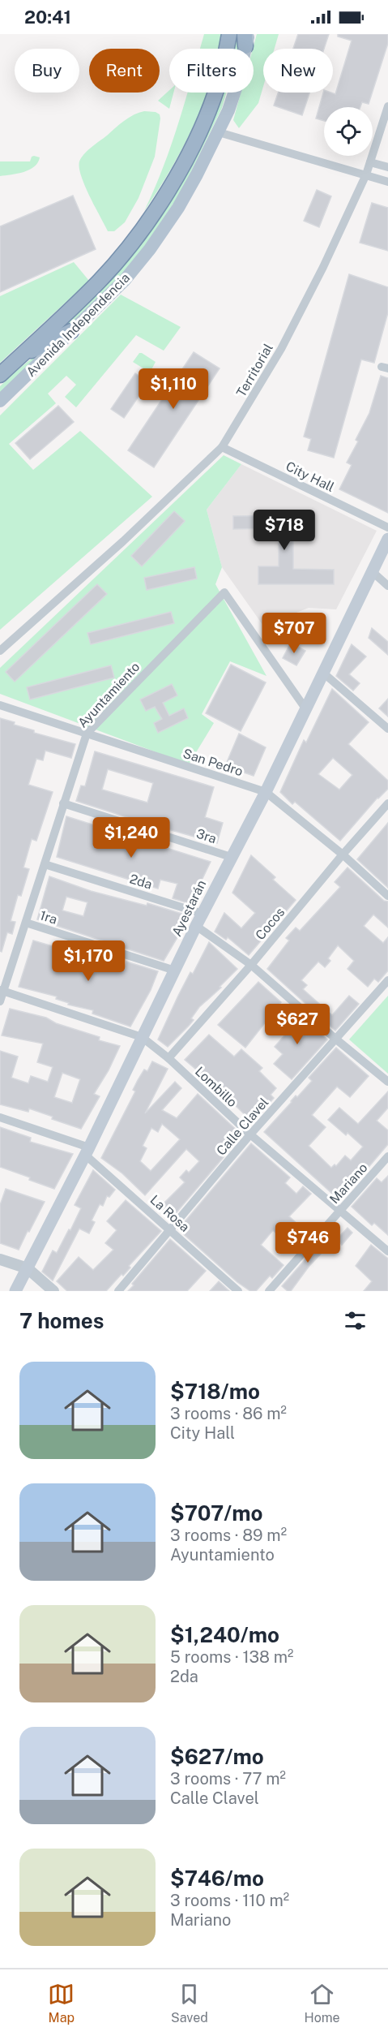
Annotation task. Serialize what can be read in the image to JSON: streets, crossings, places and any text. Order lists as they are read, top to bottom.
{
  "streets": {
    "highway": ["Avenida Independencia"],
    "main road": ["Ayestarán"],
    "street": [
      "Territorial",
      "City Hall",
      "Ayuntamiento",
      "San Pedro",
      "3ra",
      "2da",
      "1ra",
      "Cocos",
      "Lombillo",
      "Calle Clavel",
      "Mariano",
      "La Rosa"
    ]
  },
  "crossings": [
    ["Territorial", "City Hall"],
    ["Ayuntamiento", "San Pedro"],
    ["Ayuntamiento", "3ra"],
    ["Ayuntamiento", "2da"],
    ["Ayuntamiento", "Ayestarán"],
    ["Ayuntamiento", "1ra"],
    ["Ayuntamiento", "Lombillo"],
    ["San Pedro", "Ayestarán"],
    ["San Pedro", "Cocos"],
    ["3ra", "Ayestarán"],
    ["2da", "Ayestarán"],
    ["Ayestarán", "1ra"],
    ["Ayestarán", "Lombillo"],
    ["Ayestarán", "La Rosa"],
    ["Cocos", "Lombillo"],
    ["Lombillo", "Calle Clavel"],
    ["Lombillo", "Mariano"],
    ["Calle Clavel", "La Rosa"]
  ],
  "page": {
    "status": "20:41",
    "chip": [
      "Buy",
      "Rent",
      "Filters",
      "New"
    ],
    "price": [
      "$1,110",
      "$718",
      "$707",
      "$1,240",
      "$1,170",
      "$627",
      "$746"
    ],
    "heading": "7 homes",
    "list": [
      {
        "name": "$718/mo",
        "note": "3 rooms · 86 m² · City Hall"
      },
      {
        "name": "$707/mo",
        "note": "3 rooms · 89 m² · Ayuntamiento"
      },
      {
        "name": "$1,240/mo",
        "note": "5 rooms · 138 m² · 2da"
      },
      {
        "name": "$627/mo",
        "note": "3 rooms · 77 m² · Calle Clavel"
      },
      {
        "name": "$746/mo",
        "note": "3 rooms · 110 m² · Mariano"
      }
    ],
    "tabs": ["Map", "Saved", "Home"]
  }
}
